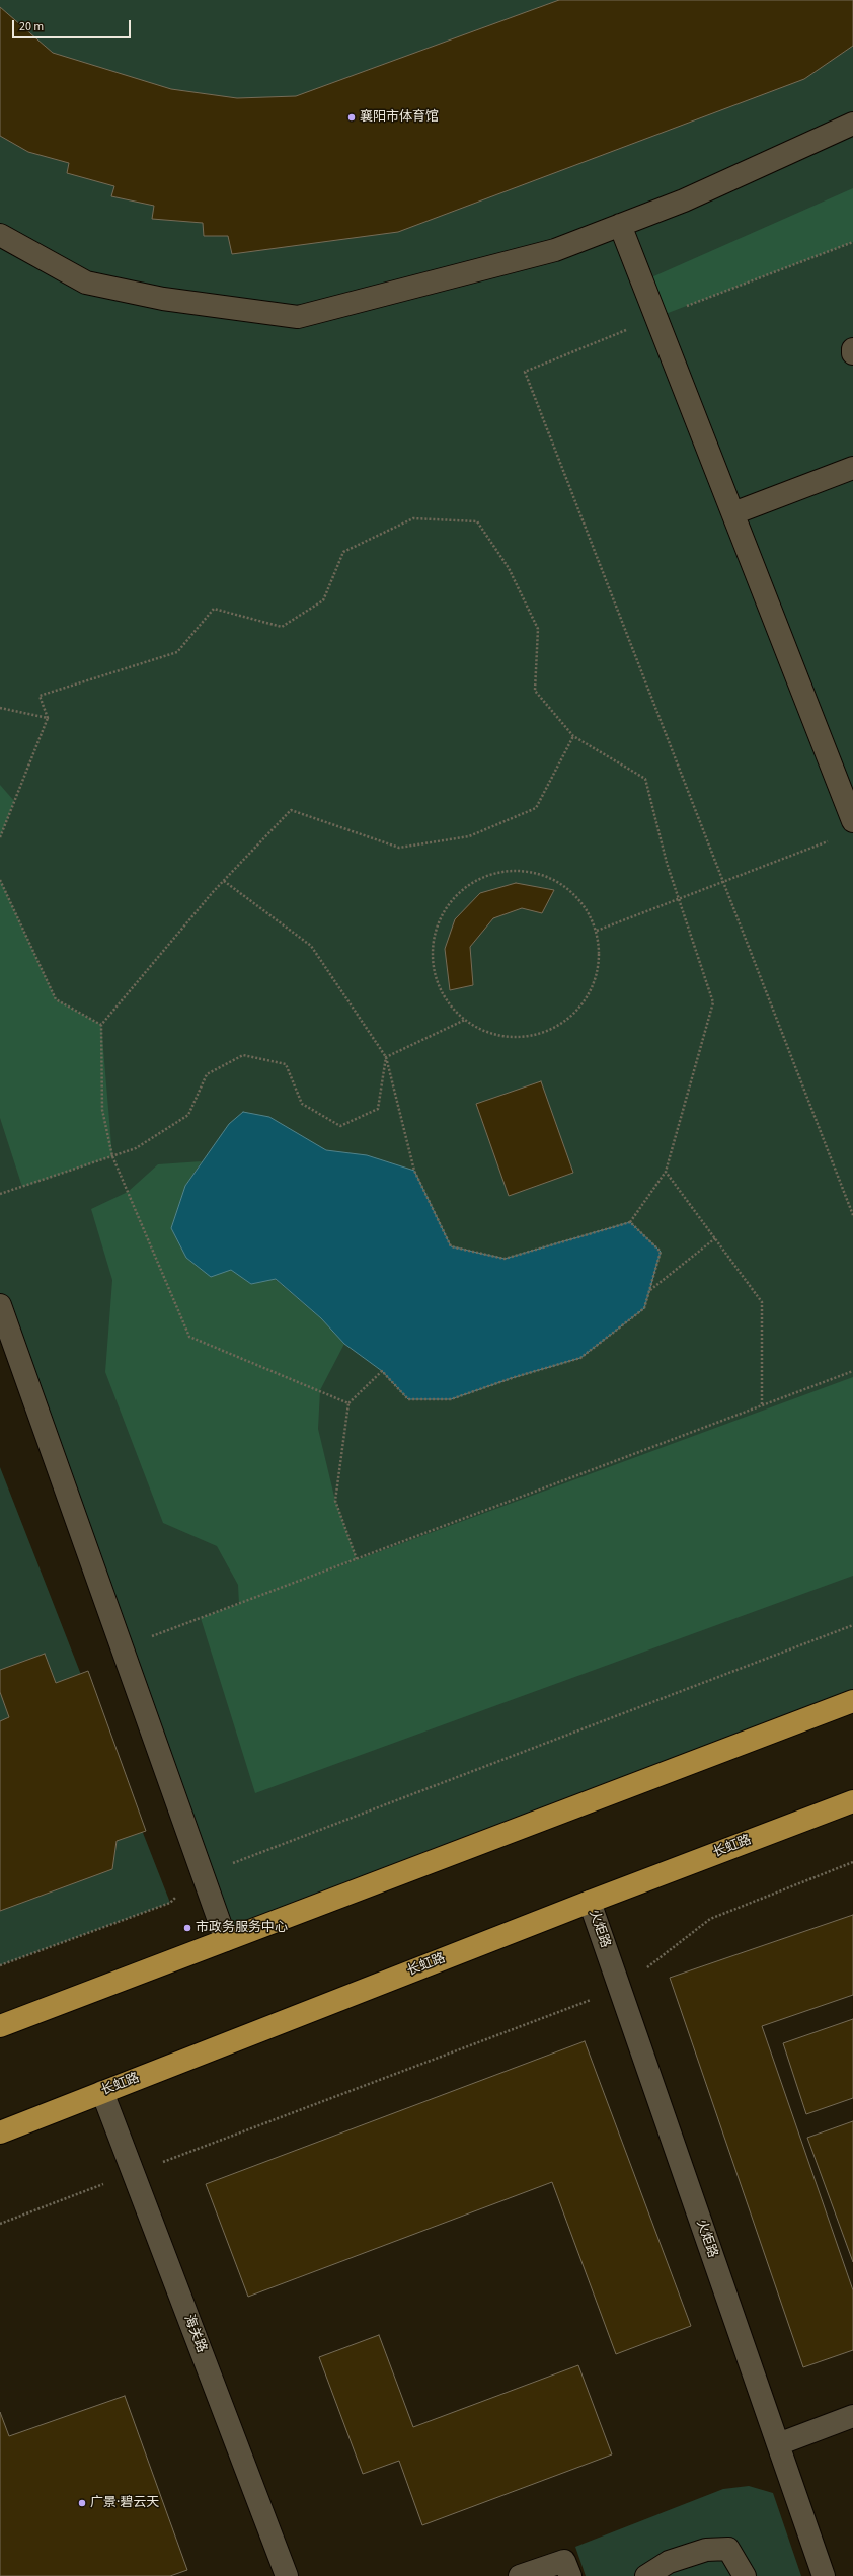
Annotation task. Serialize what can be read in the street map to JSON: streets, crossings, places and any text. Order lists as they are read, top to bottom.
{
  "streets": {
    "highway": ["长虹路"],
    "street": ["火炬路", "海关路"]
  },
  "crossings": [
    ["长虹路", "火炬路"],
    ["长虹路", "海关路"]
  ],
  "places": ["襄阳市体育馆", "市政务服务中心", "广景·碧云天"],
  "scale_bar": "20 m"
}
